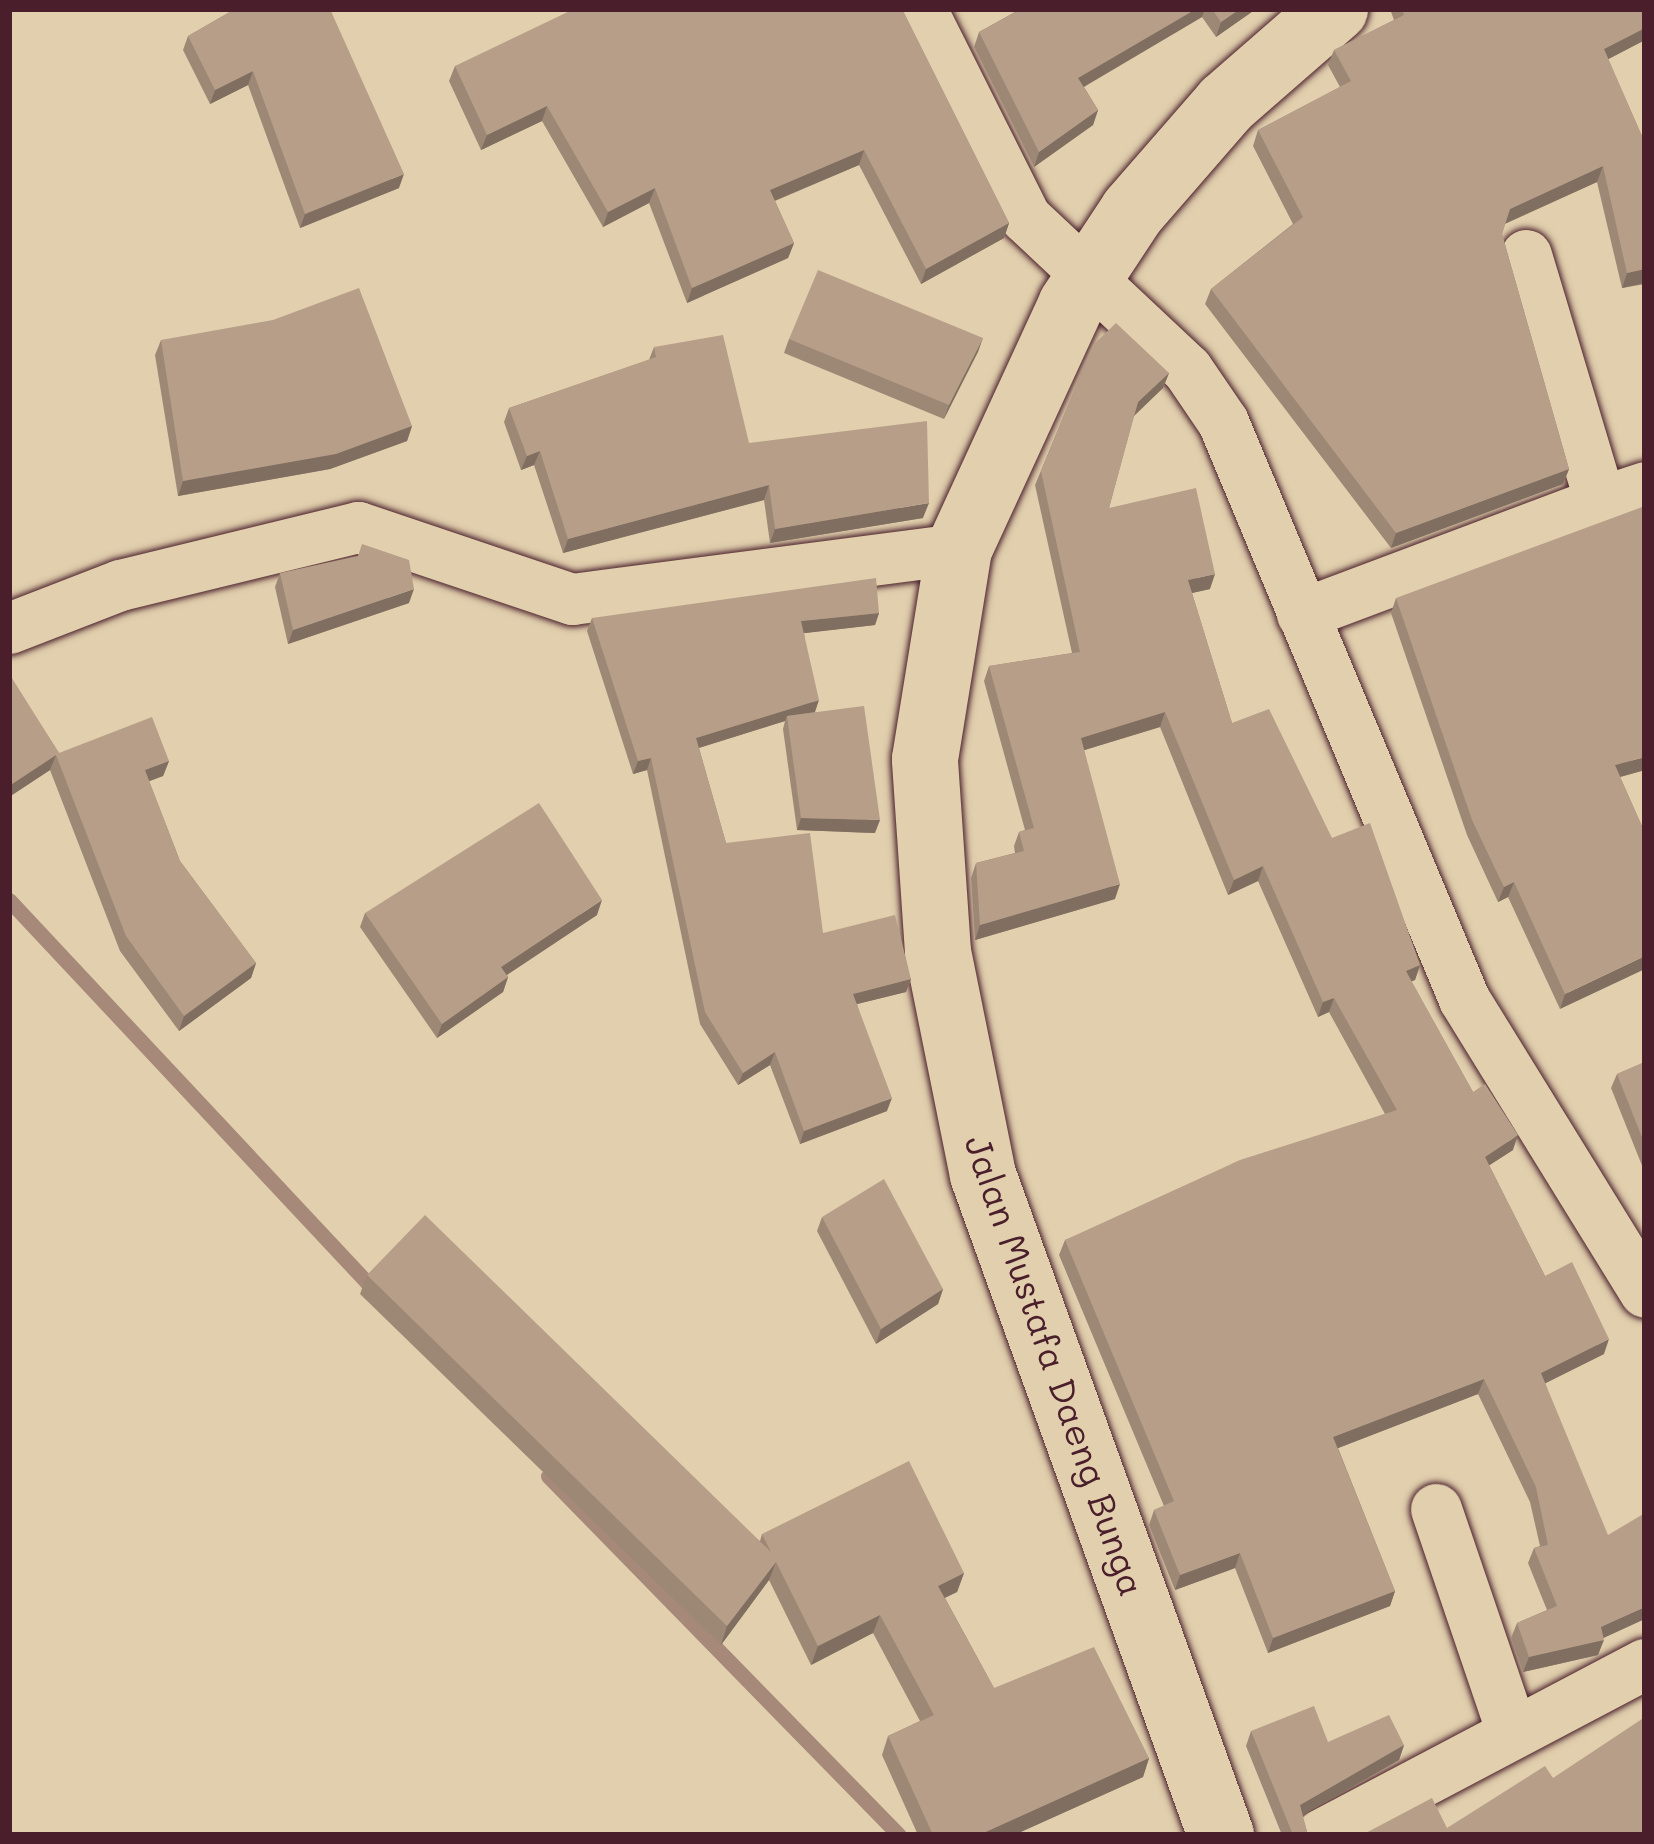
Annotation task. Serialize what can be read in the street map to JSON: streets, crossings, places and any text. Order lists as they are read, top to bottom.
{
  "streets": {
    "main road": ["Jalan Mustafa Daeng Bunga"]
  }
}
